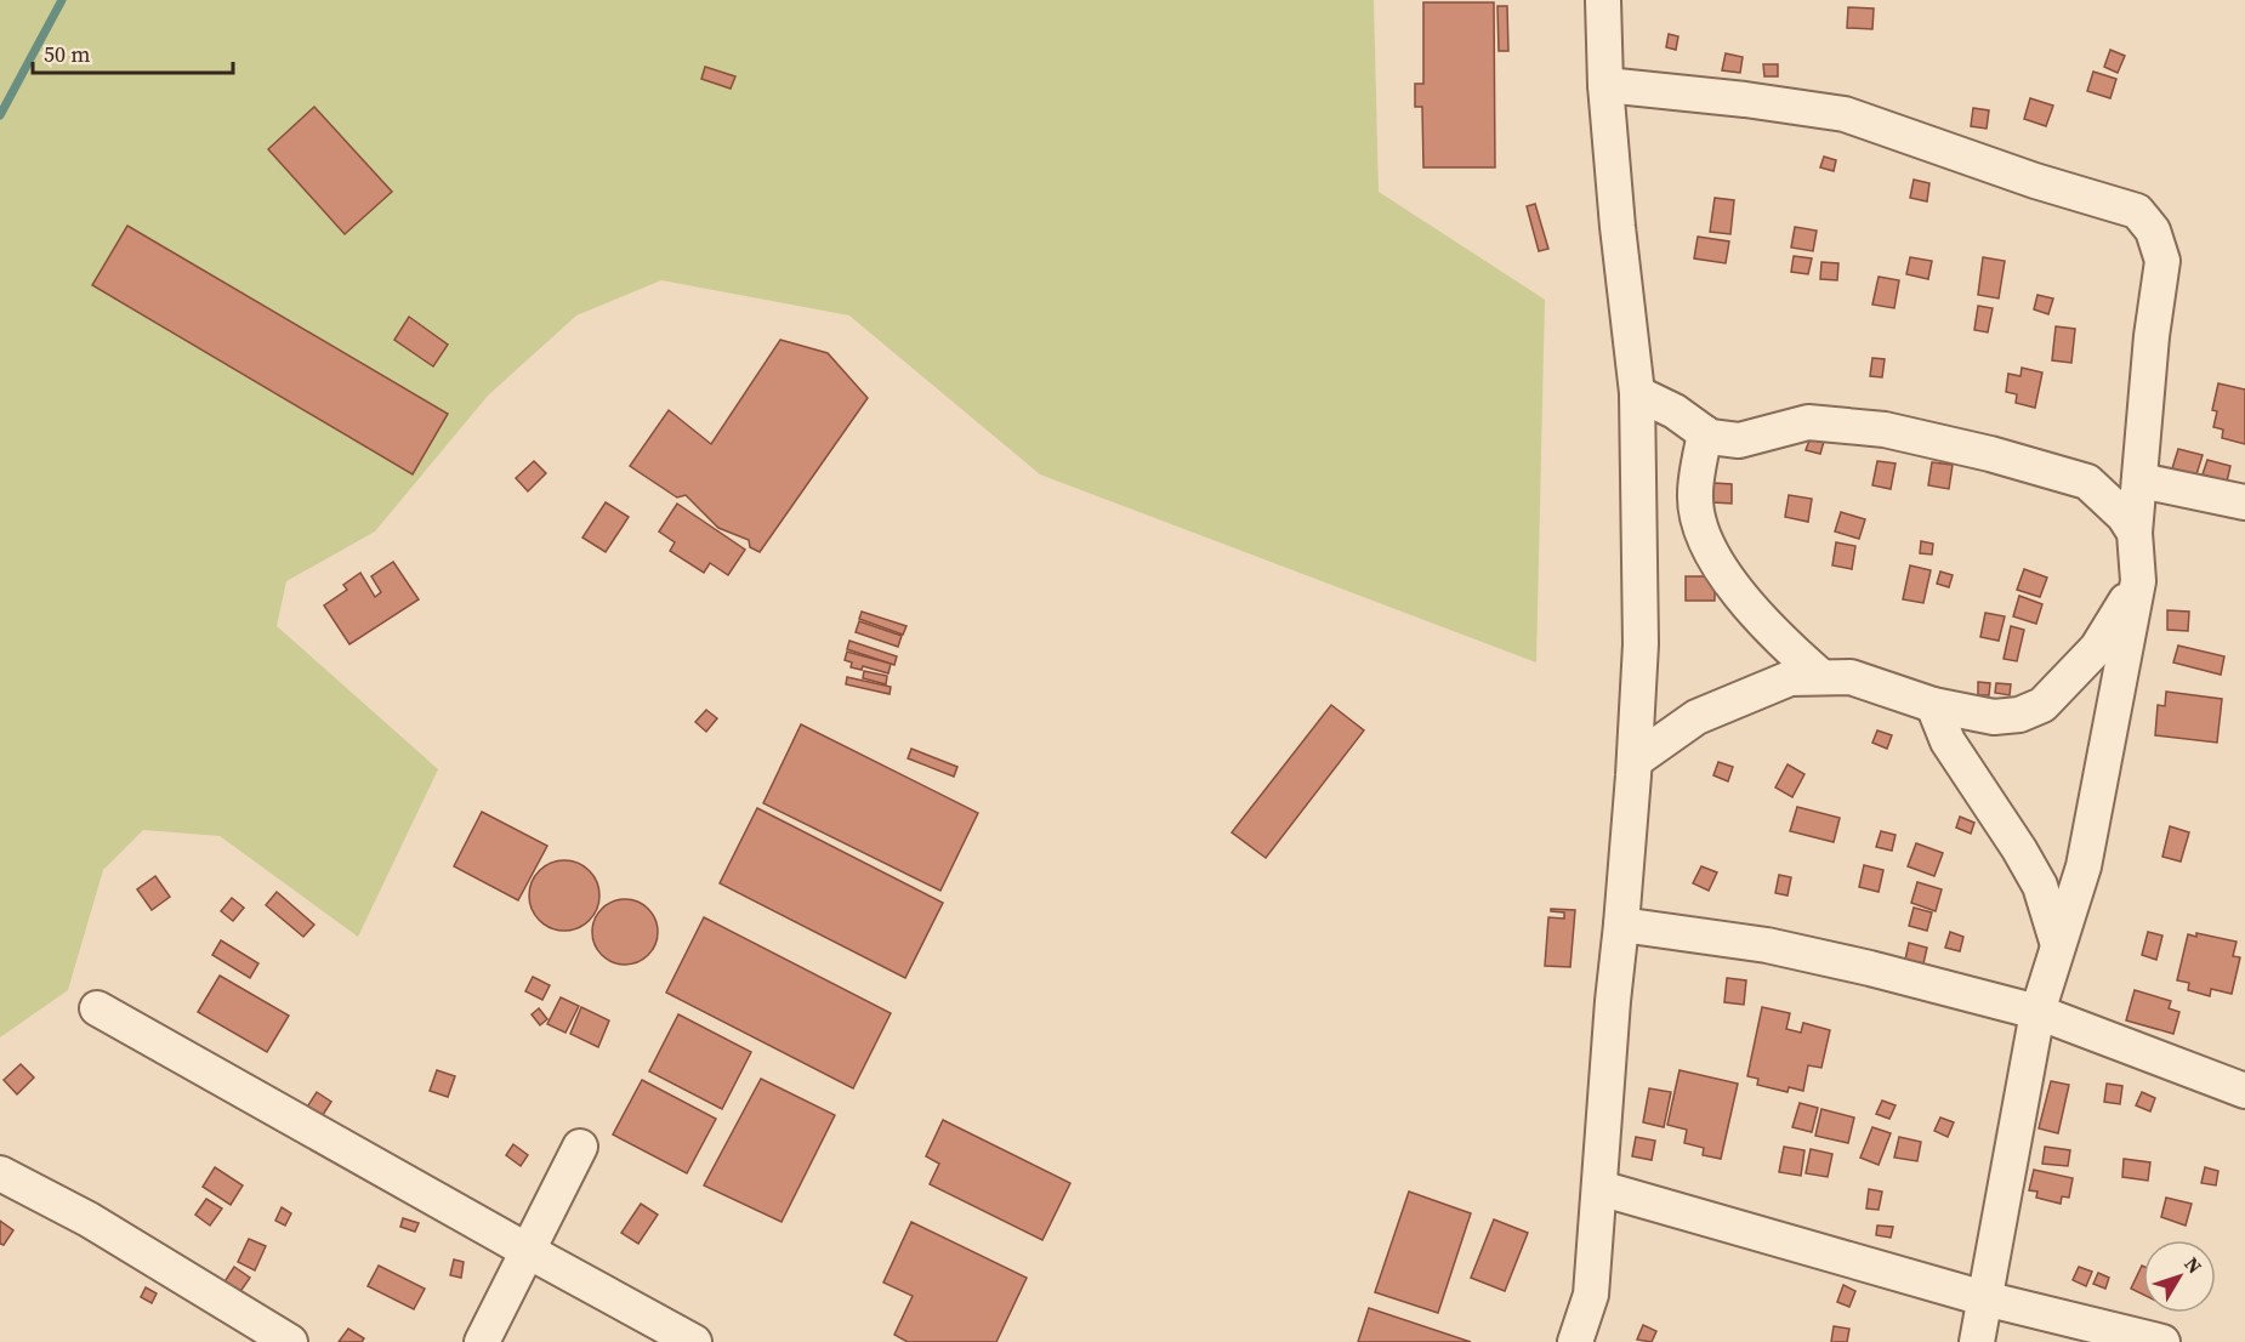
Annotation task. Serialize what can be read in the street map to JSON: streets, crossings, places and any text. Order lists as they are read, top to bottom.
{
  "scale_bar": "50 m",
  "north": "top right"
}
